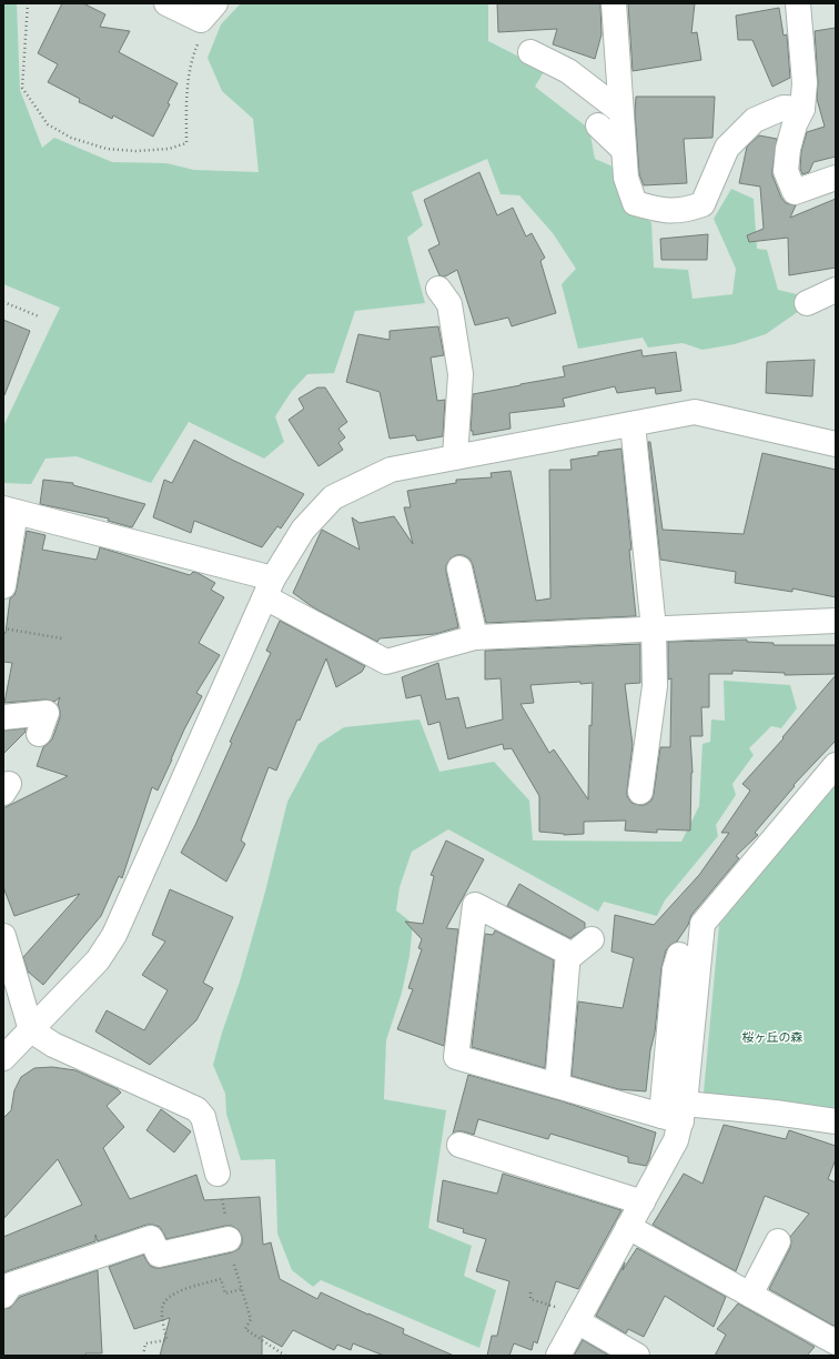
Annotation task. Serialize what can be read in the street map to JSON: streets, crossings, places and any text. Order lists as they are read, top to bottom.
{
  "parks": ["桜ヶ丘の森"]
}
